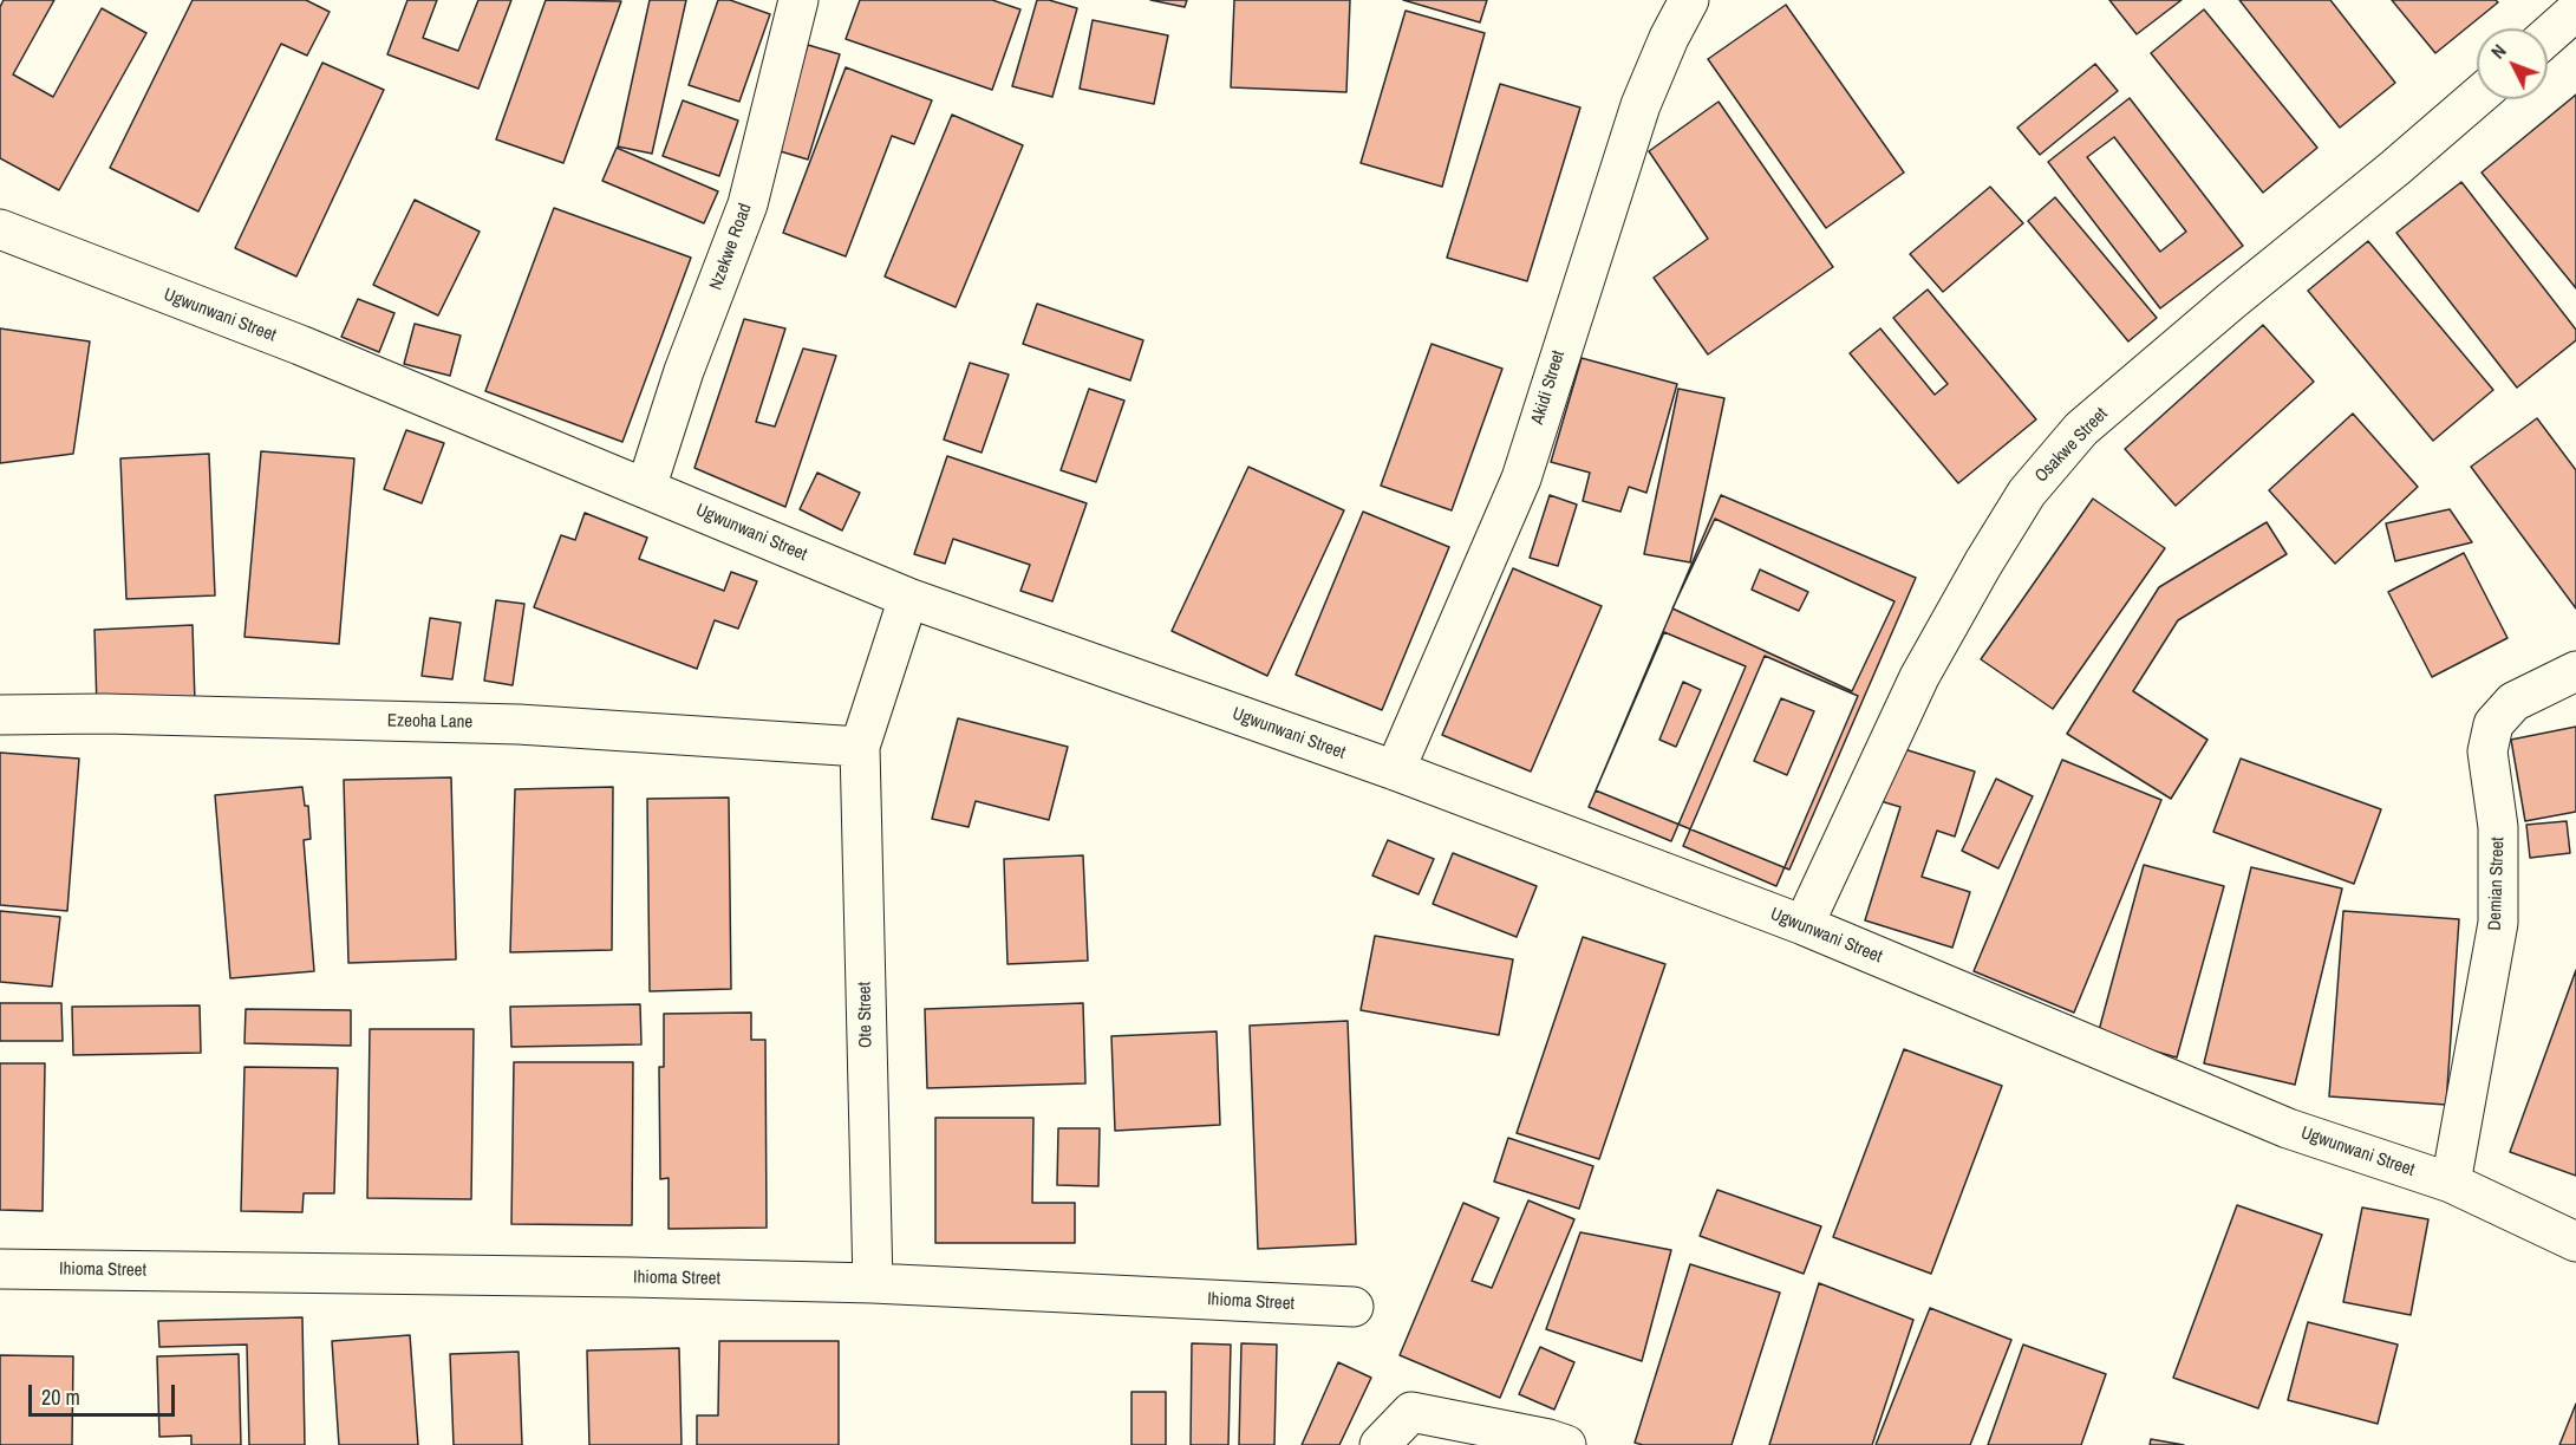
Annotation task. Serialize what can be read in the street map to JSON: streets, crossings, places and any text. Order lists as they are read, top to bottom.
{
  "streets": {
    "street": [
      "Nzekwe Road",
      "Ugwunwani Street",
      "Akidi Street",
      "Osakwe Street",
      "Ezeoha Lane",
      "Demian Street",
      "Ote Street",
      "Ihioma Street"
    ]
  },
  "crossings": [
    ["Nzekwe Road", "Ugwunwani Street"],
    ["Ugwunwani Street", "Akidi Street"],
    ["Ugwunwani Street", "Osakwe Street"],
    ["Ugwunwani Street", "Demian Street"],
    ["Ugwunwani Street", "Ote Street"],
    ["Ezeoha Lane", "Ote Street"],
    ["Ote Street", "Ihioma Street"]
  ],
  "scale_bar": "20 m",
  "north": "top left"
}
